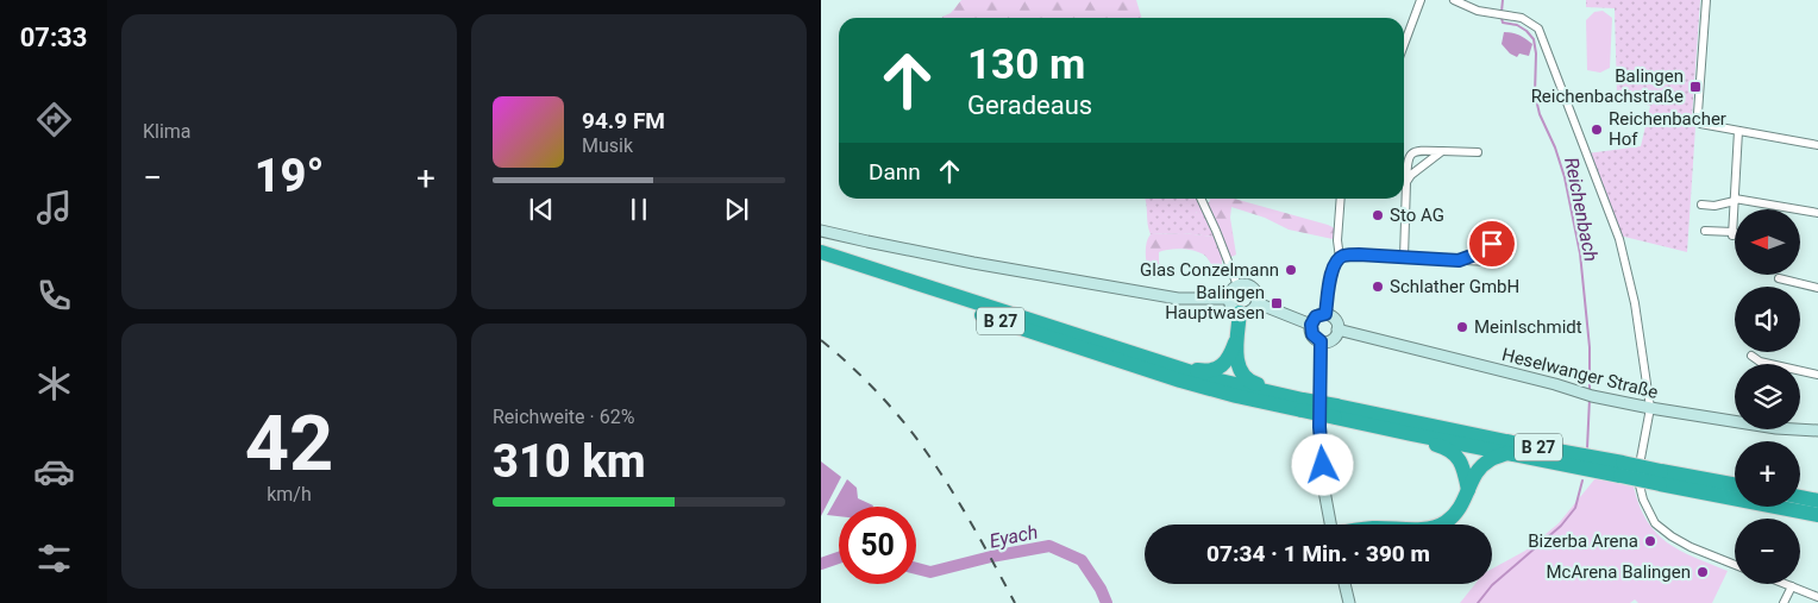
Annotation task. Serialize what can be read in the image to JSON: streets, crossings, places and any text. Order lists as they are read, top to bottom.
{
  "streets": {
    "highway": ["B 27"],
    "street": ["Heselwanger Straße"]
  },
  "water": ["Reichenbach", "Eyach"],
  "places": {
    "transit": ["Balingen Reichenbachstraße", "Balingen Hauptwasen"],
    "other": [
      "Reichenbacher Hof",
      "Sto AG",
      "Glas Conzelmann",
      "Schlather GmbH",
      "Meinlschmidt",
      "Bizerba Arena",
      "McArena Balingen"
    ]
  },
  "north": "left",
  "page": {
    "tabs": "07:33",
    "tile": [
      "Klima",
      ["42", "km/h"],
      ["Reichweite · 62%", "310 km"]
    ],
    "turn": ["130 m", "Geradeaus"],
    "song": ["94.9 FM", "Musik"],
    "then": "Dann",
    "heat": ["−", "19°", "+"],
    "map_buttons": ["+", "−"],
    "limit": "50",
    "trip": "07:34 · 1 Min. · 390 m"
  }
}
